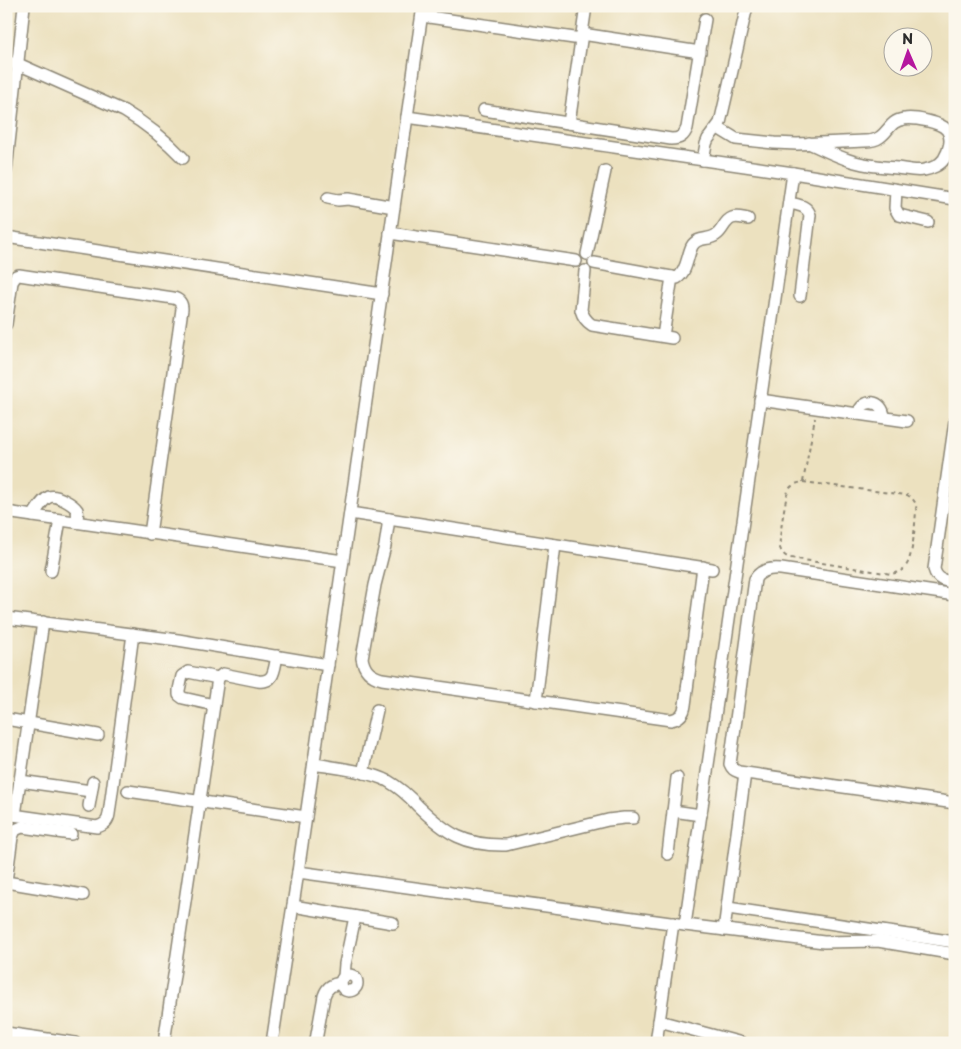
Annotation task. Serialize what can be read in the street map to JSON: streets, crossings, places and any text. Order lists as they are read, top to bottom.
{
  "north": "top"
}
